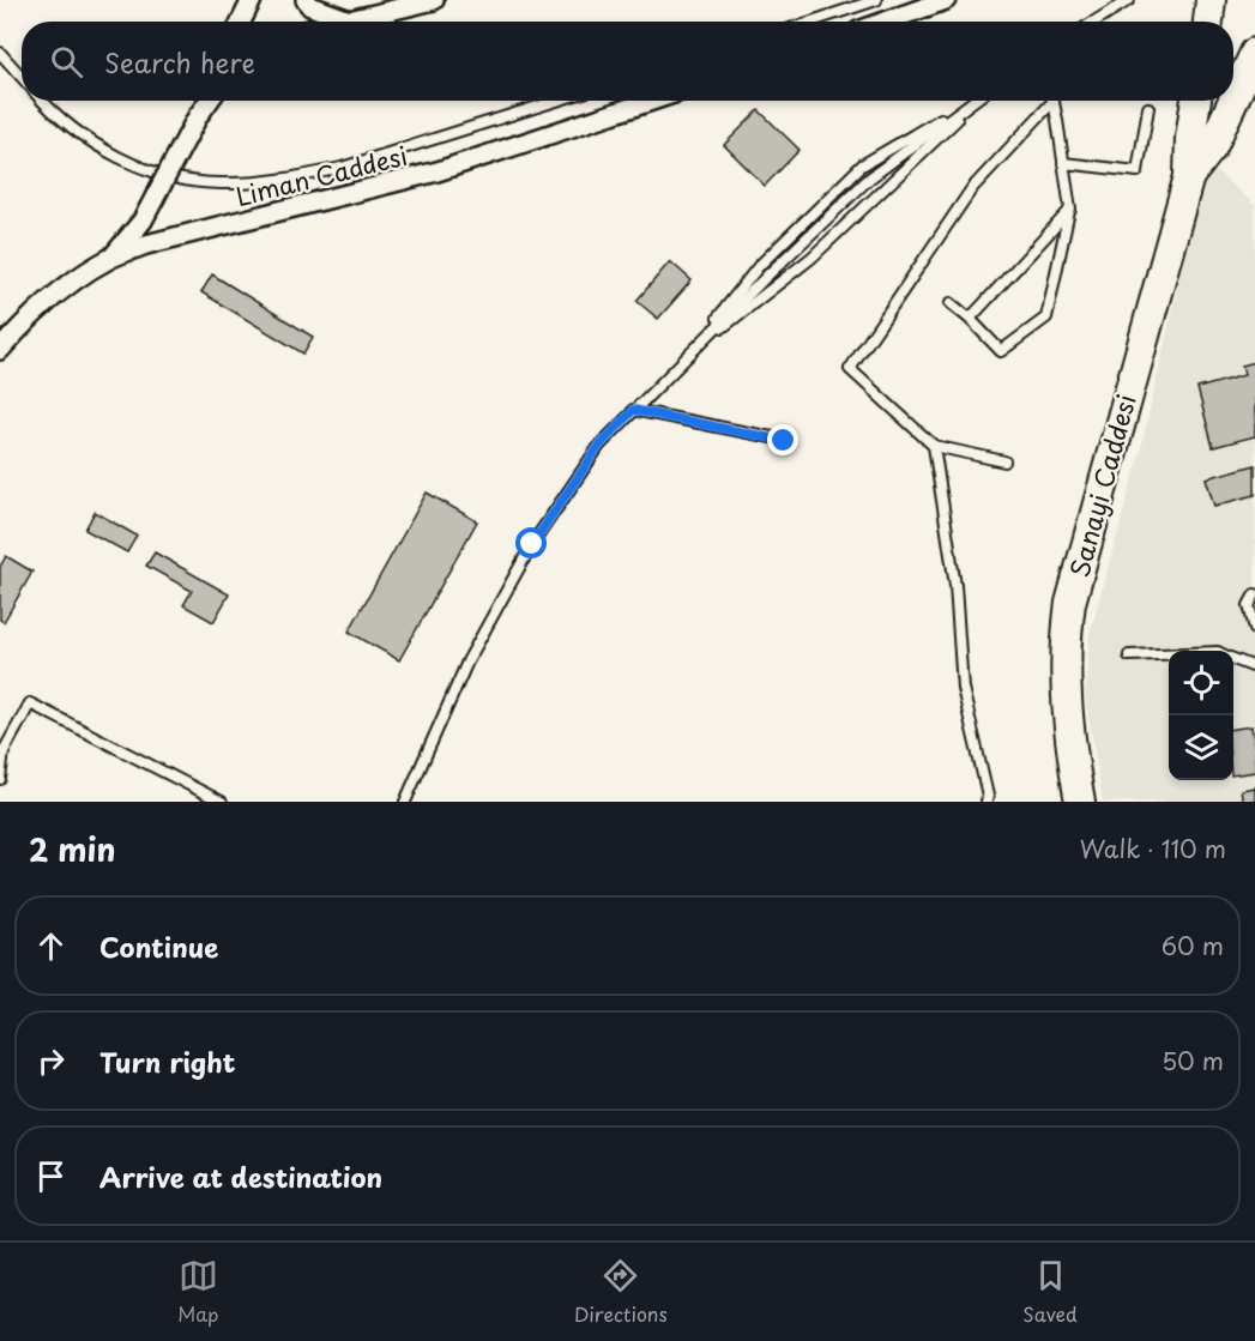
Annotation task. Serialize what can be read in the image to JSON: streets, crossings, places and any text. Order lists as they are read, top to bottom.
{
  "streets": {
    "main road": ["Sanayi Caddesi"],
    "street": ["Liman Caddesi"]
  },
  "page": {
    "search": "Search here",
    "heading": ["2 min", "Walk · 110 m"],
    "list": [
      ["Continue", "60 m"],
      ["Turn right", "50 m"],
      "Arrive at destination"
    ],
    "nav": ["Map", "Directions", "Saved"]
  }
}
